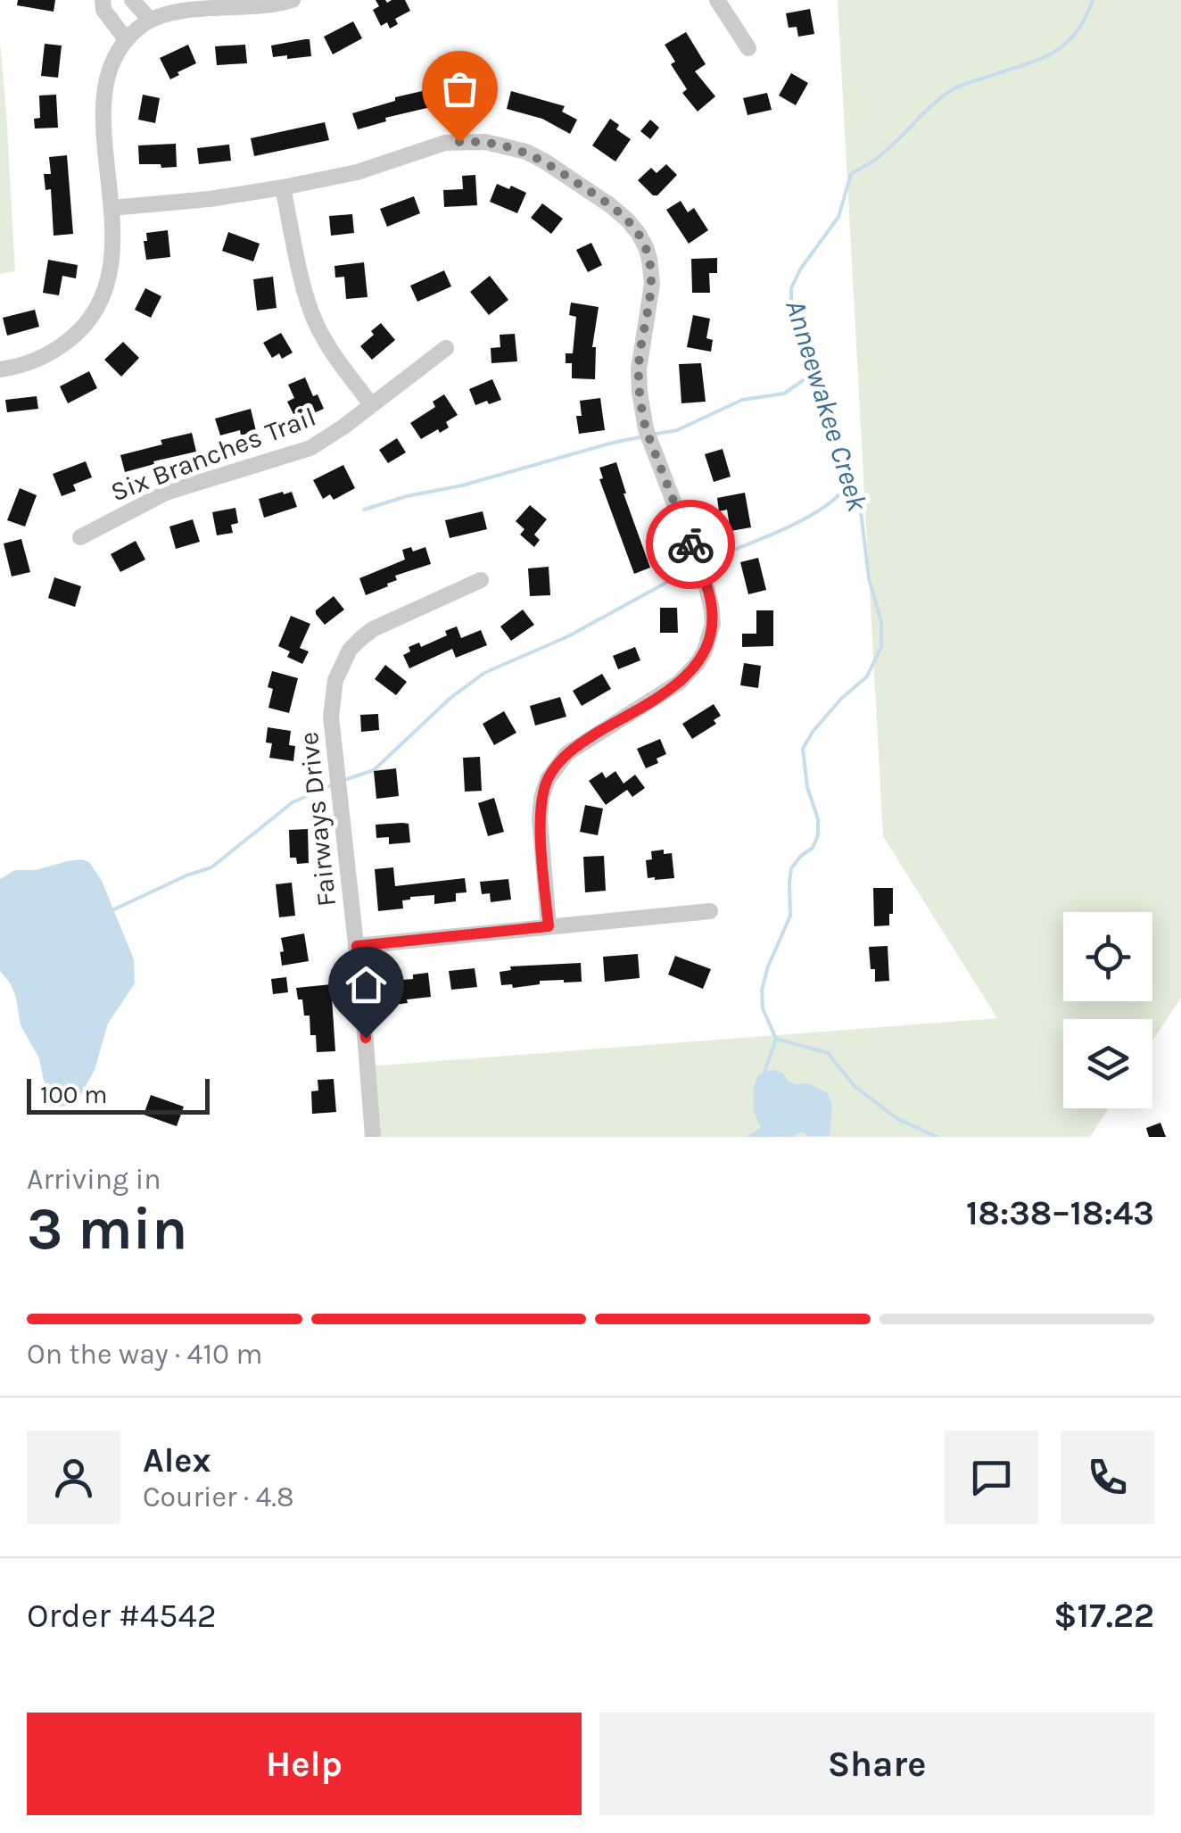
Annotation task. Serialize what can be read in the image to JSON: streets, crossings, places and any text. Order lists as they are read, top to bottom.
{
  "streets": {
    "street": ["Six Branches Trail", "Fairways Drive"]
  },
  "water": ["Anneewakee Creek"],
  "scale_bar": "100 m",
  "page": {
    "scale": "100 m",
    "heading": ["3 min", "Arriving in", "18:38–18:43"],
    "panel": [
      "Alex",
      "Courier · 4.8",
      "Order #4542",
      "$17.22"
    ],
    "bar": "On the way · 410 m",
    "buttons": ["Help", "Share"]
  }
}
